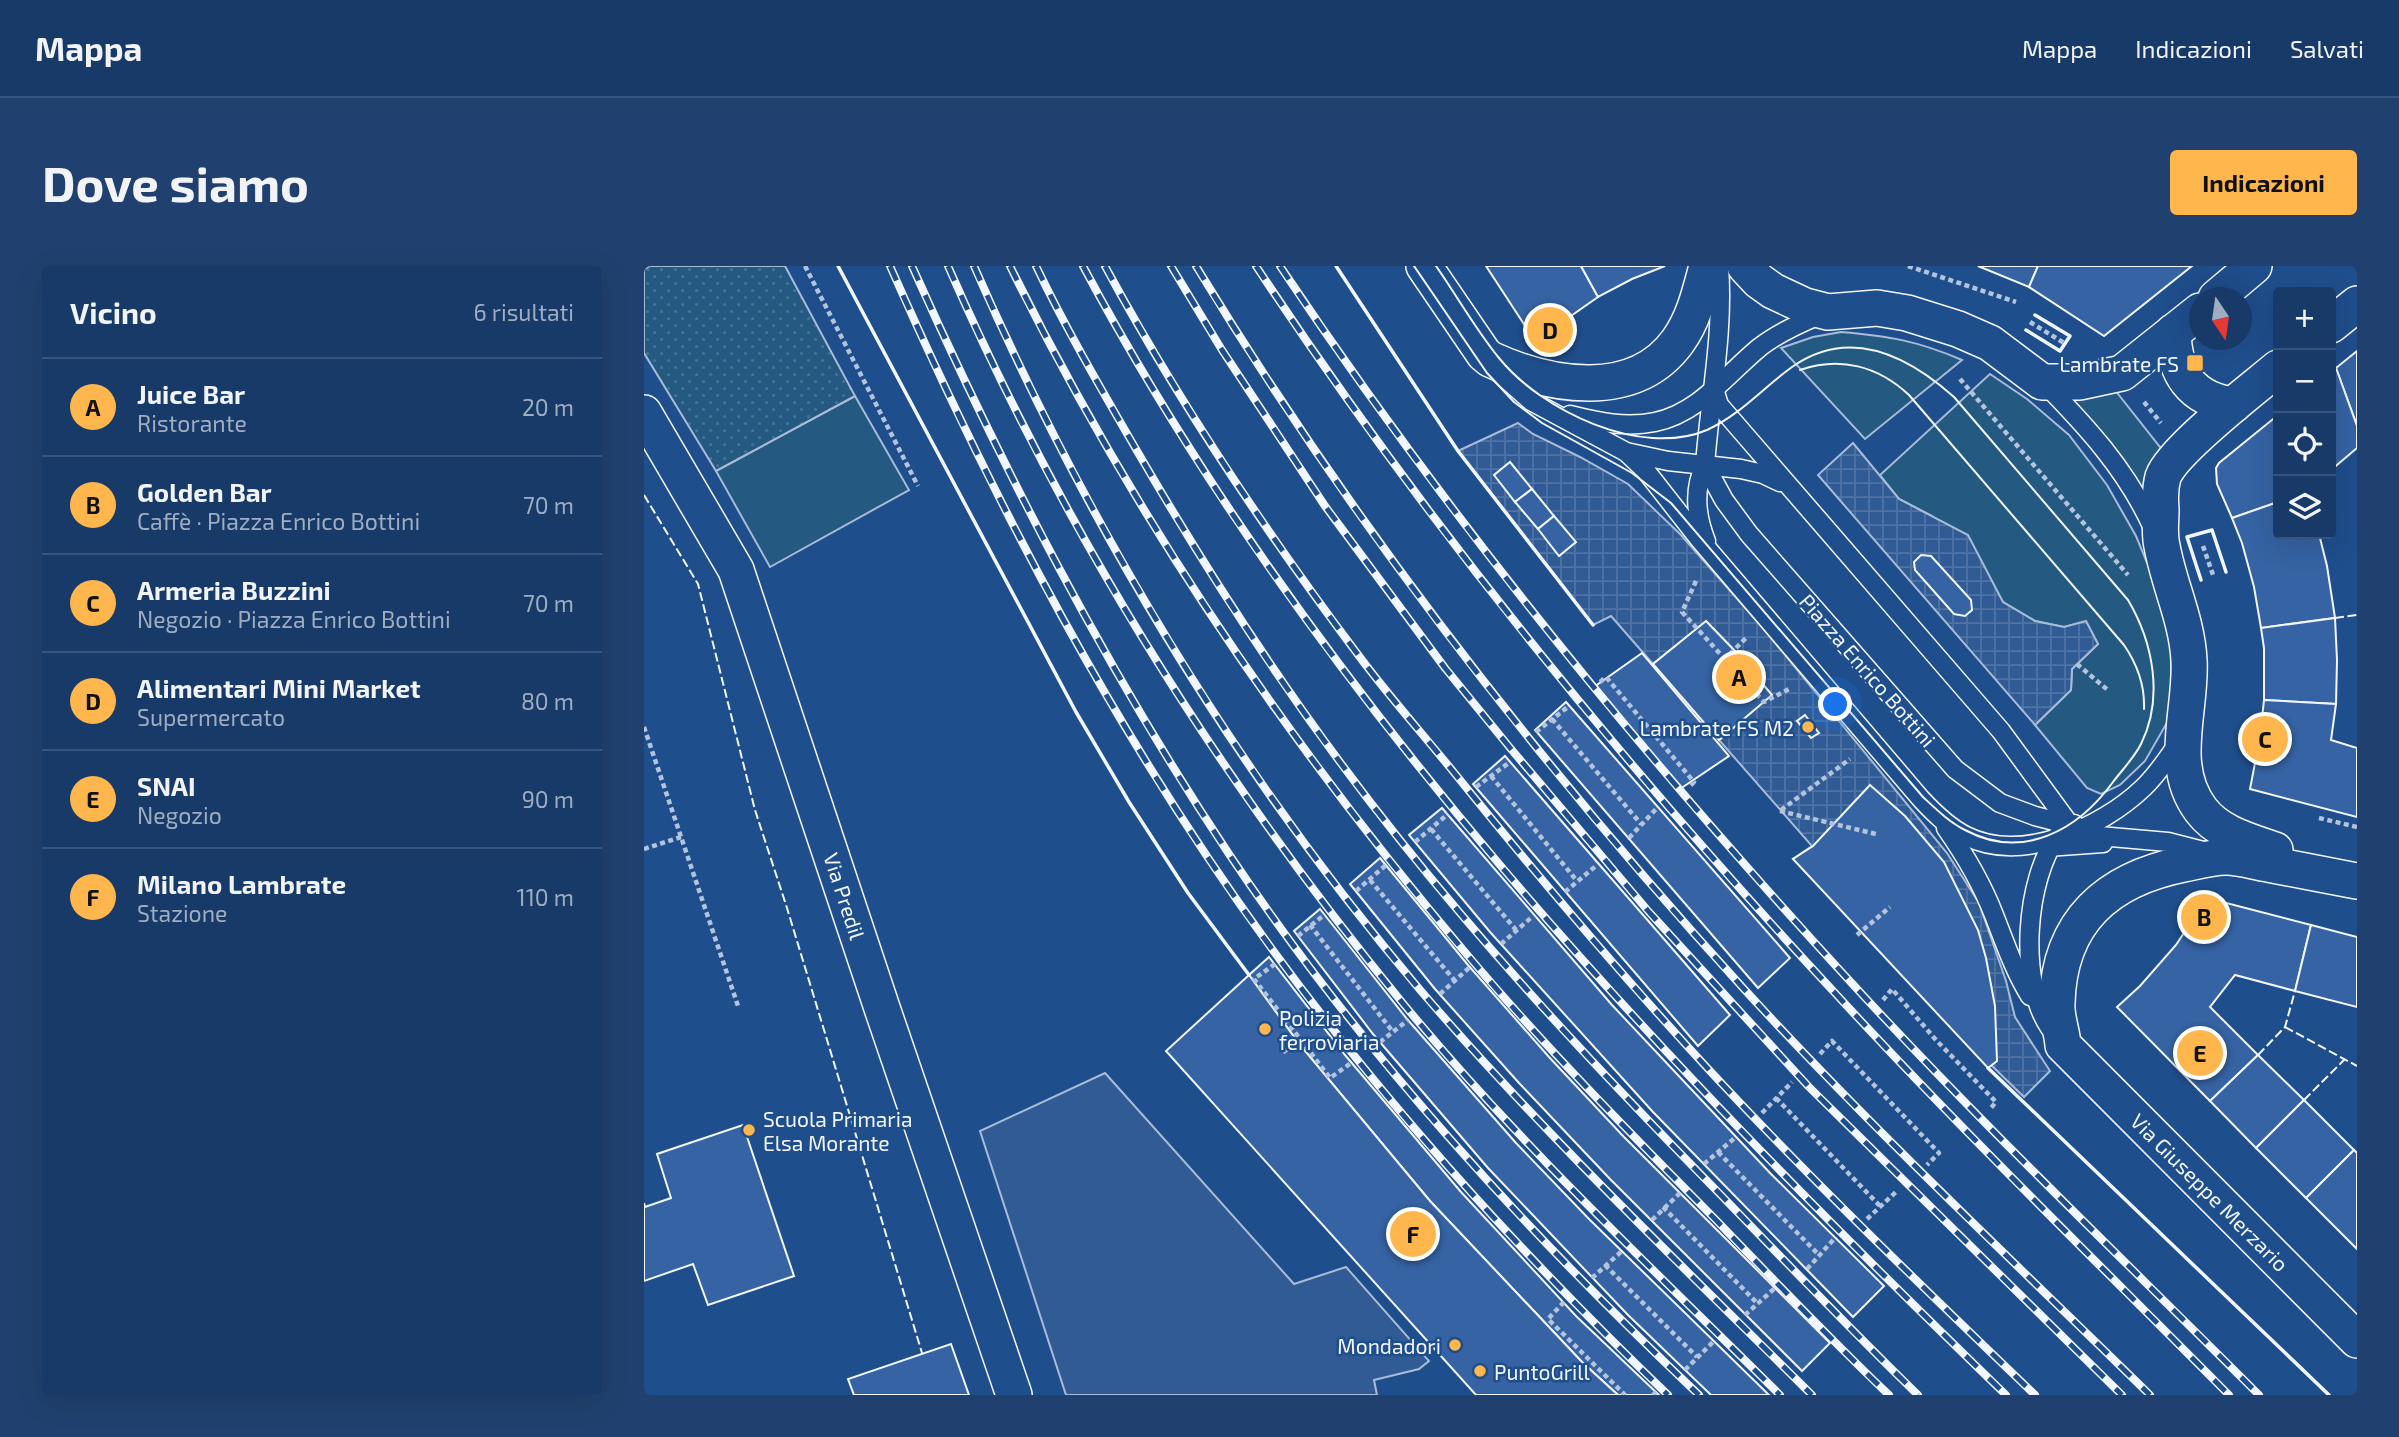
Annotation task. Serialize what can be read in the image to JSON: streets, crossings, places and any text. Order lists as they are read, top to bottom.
{
  "streets": {
    "street": ["Piazza Enrico Bottini", "Via Predil", "Via Giuseppe Merzario"]
  },
  "places": {
    "transit": ["Lambrate FS"],
    "other": [
      "Lambrate FS M2",
      "Polizia ferroviaria",
      "Scuola Primaria Elsa Morante",
      "Mondadori",
      "PuntoGrill"
    ]
  },
  "north": "bottom",
  "page": {
    "header": "Mappa",
    "nav": ["Mappa", "Indicazioni", "Salvati"],
    "buttons": "Indicazioni",
    "title": "Dove siamo",
    "heading": ["Vicino", "6 risultati"],
    "map_buttons": ["+", "−"],
    "pins": [
      "D",
      "A",
      "C",
      "B",
      "E",
      "F"
    ],
    "list": [
      {
        "mark": "A",
        "name": "Juice Bar",
        "note": "Ristorante",
        "value": "20 m"
      },
      {
        "mark": "B",
        "name": "Golden Bar",
        "note": "Caffè · Piazza Enrico Bottini",
        "value": "70 m"
      },
      {
        "mark": "C",
        "name": "Armeria Buzzini",
        "note": "Negozio · Piazza Enrico Bottini",
        "value": "70 m"
      },
      {
        "mark": "D",
        "name": "Alimentari Mini Market",
        "note": "Supermercato",
        "value": "80 m"
      },
      {
        "mark": "E",
        "name": "SNAI",
        "note": "Negozio",
        "value": "90 m"
      },
      {
        "mark": "F",
        "name": "Milano Lambrate",
        "note": "Stazione",
        "value": "110 m"
      }
    ]
  }
}
